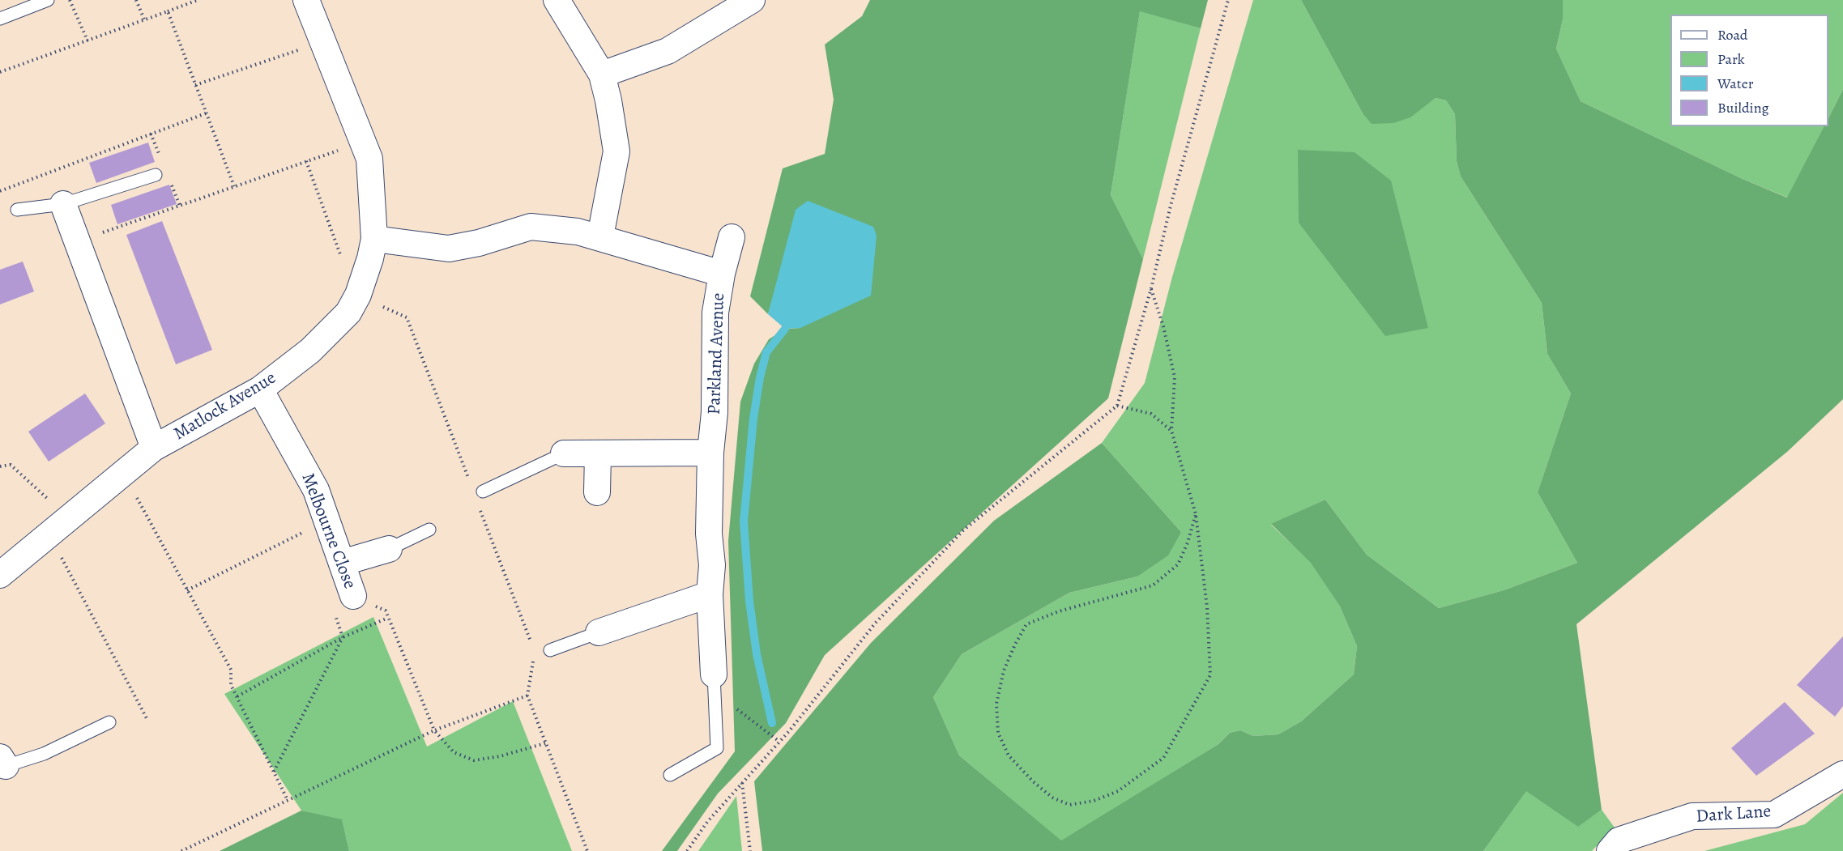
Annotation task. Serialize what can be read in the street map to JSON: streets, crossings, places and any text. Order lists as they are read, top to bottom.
{
  "streets": {
    "street": [
      "Parkland Avenue",
      "Matlock Avenue",
      "Melbourne Close",
      "Dark Lane"
    ]
  },
  "crossings": [
    ["Parkland Avenue", "Matlock Avenue"],
    ["Matlock Avenue", "Melbourne Close"]
  ],
  "legend": [
    "Road",
    "Park",
    "Water",
    "Building"
  ]
}
